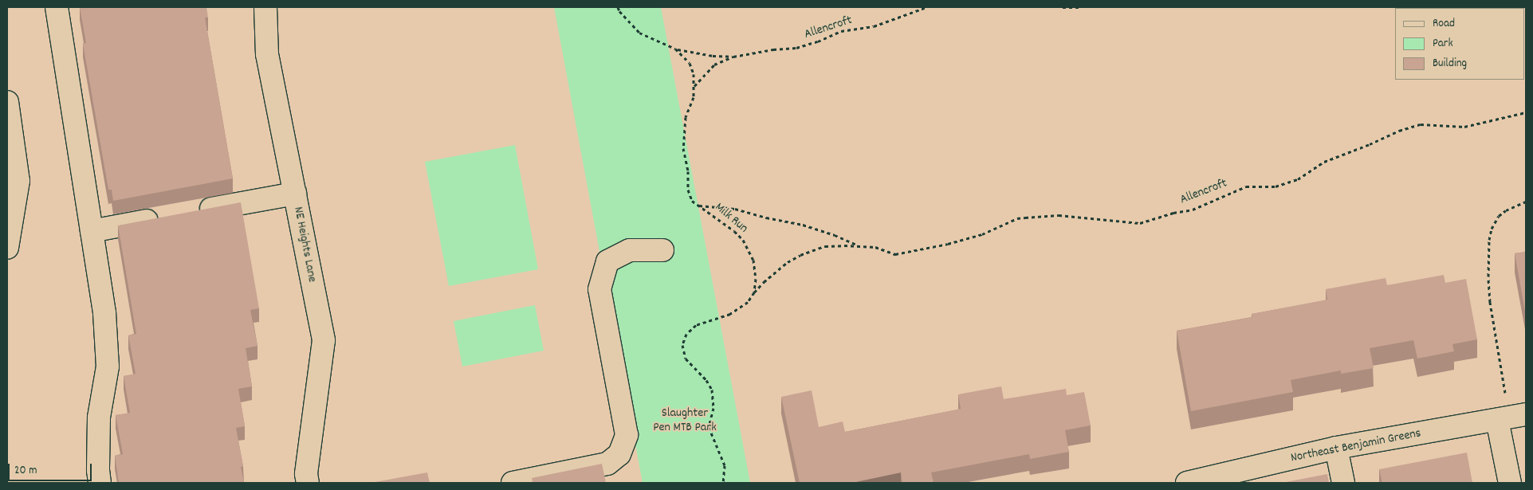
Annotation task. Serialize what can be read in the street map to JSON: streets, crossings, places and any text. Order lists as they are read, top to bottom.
{
  "streets": {
    "street": ["NE Heights Lane", "Northeast Benjamin Greens"],
    "path": ["Allencroft", "Milk Run"]
  },
  "crossings": [
    ["Allencroft", "Milk Run"]
  ],
  "parks": ["Slaughter Pen MTB Park"],
  "legend": ["Road", "Park", "Building"],
  "scale_bar": "20 m"
}
